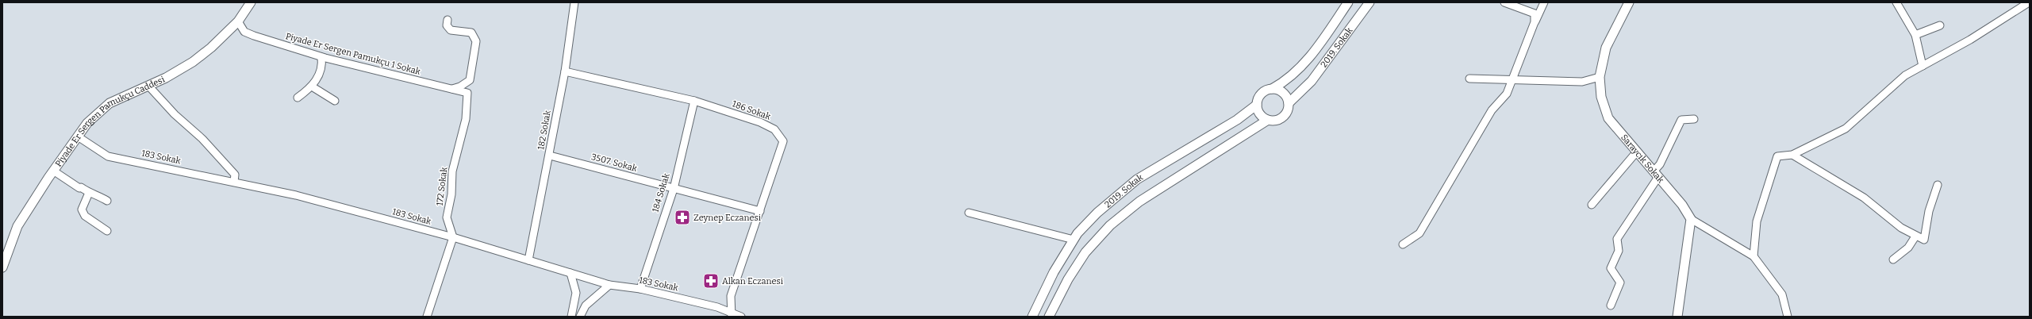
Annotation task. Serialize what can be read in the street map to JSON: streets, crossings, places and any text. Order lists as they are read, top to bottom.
{
  "streets": {
    "street": [
      "2019. Sokak",
      "Piyade Er Sergen Pamukçu 1 Sokak",
      "186 Sokak",
      "Piyade Er Sergen Pamukçu Caddesi",
      "182 Sokak",
      "183 Sokak",
      "Saraycık Sokak",
      "3507. Sokak",
      "172 Sokak",
      "184 Sokak"
    ]
  },
  "crossings": [
    ["Piyade Er Sergen Pamukçu 1 Sokak", "Piyade Er Sergen Pamukçu Caddesi"],
    ["Piyade Er Sergen Pamukçu 1 Sokak", "172 Sokak"],
    ["186 Sokak", "182 Sokak"],
    ["186 Sokak", "183 Sokak"],
    ["186 Sokak", "3507. Sokak"],
    ["186 Sokak", "184 Sokak"],
    ["Piyade Er Sergen Pamukçu Caddesi", "183 Sokak"],
    ["182 Sokak", "183 Sokak"],
    ["182 Sokak", "3507. Sokak"],
    ["183 Sokak", "172 Sokak"],
    ["183 Sokak", "184 Sokak"],
    ["3507. Sokak", "184 Sokak"]
  ],
  "places": {
    "pharmacy": ["Zeynep Eczanesi", "Alkan Eczanesi"]
  }
}
